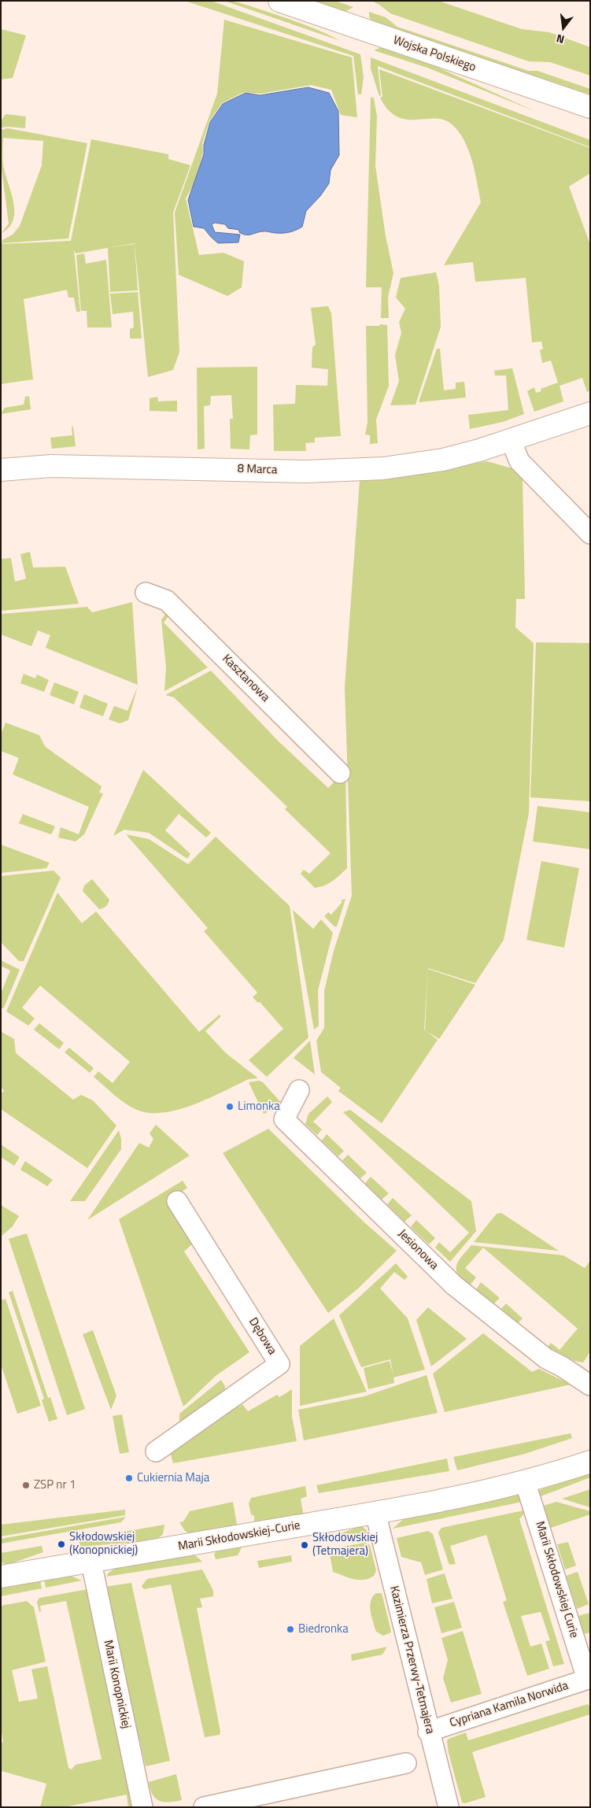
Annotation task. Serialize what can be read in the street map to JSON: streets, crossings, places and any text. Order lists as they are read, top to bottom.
{
  "streets": {
    "street": [
      "Wojska Polskiego",
      "8 Marca",
      "Kasztanowa",
      "Jesionowa",
      "Dębowa",
      "Marii Skłodowskiej-Curie",
      "Marii Skłodowskiej Curie",
      "Kazimierza Przerwy-Tetmajera",
      "Marii Konopnickiej",
      "Cypriana Kamila Norwida"
    ]
  },
  "crossings": [
    ["Marii Skłodowskiej-Curie", "Marii Skłodowskiej Curie"],
    ["Marii Skłodowskiej-Curie", "Kazimierza Przerwy-Tetmajera"],
    ["Marii Skłodowskiej-Curie", "Marii Konopnickiej"],
    ["Marii Skłodowskiej Curie", "Cypriana Kamila Norwida"],
    ["Kazimierza Przerwy-Tetmajera", "Cypriana Kamila Norwida"]
  ],
  "places": [
    "Limonka",
    "Cukiernia Maja",
    "ZSP nr 1",
    "Skłodowskiej (Konopnickiej)",
    "Skłodowskiej (Tetmajera)",
    "Biedronka"
  ],
  "north": "bottom"
}
